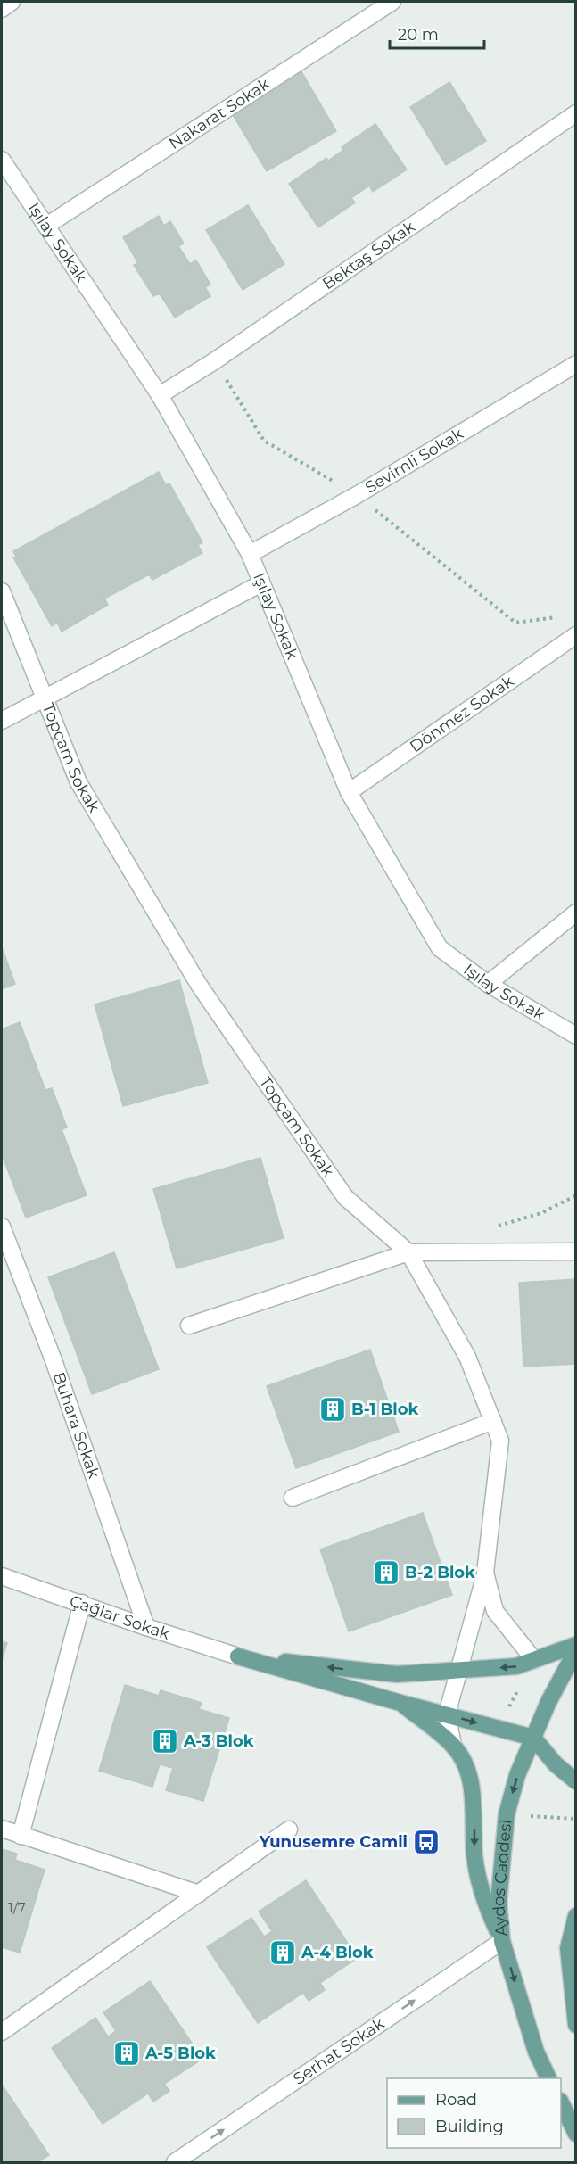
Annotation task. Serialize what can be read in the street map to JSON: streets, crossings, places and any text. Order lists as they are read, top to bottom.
{
  "streets": {
    "main road": ["Aydos Caddesi"],
    "street": [
      "Nakarat Sokak",
      "Işılay Sokak",
      "Bektaş Sokak",
      "Sevimli Sokak",
      "Dönmez Sokak",
      "Topçam Sokak",
      "Buhara Sokak",
      "Çağlar Sokak",
      "Serhat Sokak"
    ]
  },
  "crossings": [
    ["Nakarat Sokak", "Işılay Sokak"],
    ["Işılay Sokak", "Bektaş Sokak"],
    ["Işılay Sokak", "Sevimli Sokak"],
    ["Işılay Sokak", "Dönmez Sokak"],
    ["Buhara Sokak", "Çağlar Sokak"],
    ["Aydos Caddesi", "Serhat Sokak"]
  ],
  "one_way": ["Serhat Sokak"],
  "places": {
    "building": [
      "B-1 Blok",
      "B-2 Blok",
      "A-3 Blok",
      "A-4 Blok",
      "A-5 Blok"
    ],
    "bus stop": ["Yunusemre Camii"]
  },
  "house_numbers": ["1/7"],
  "legend": ["Road", "Building"],
  "scale_bar": "20 m"
}
